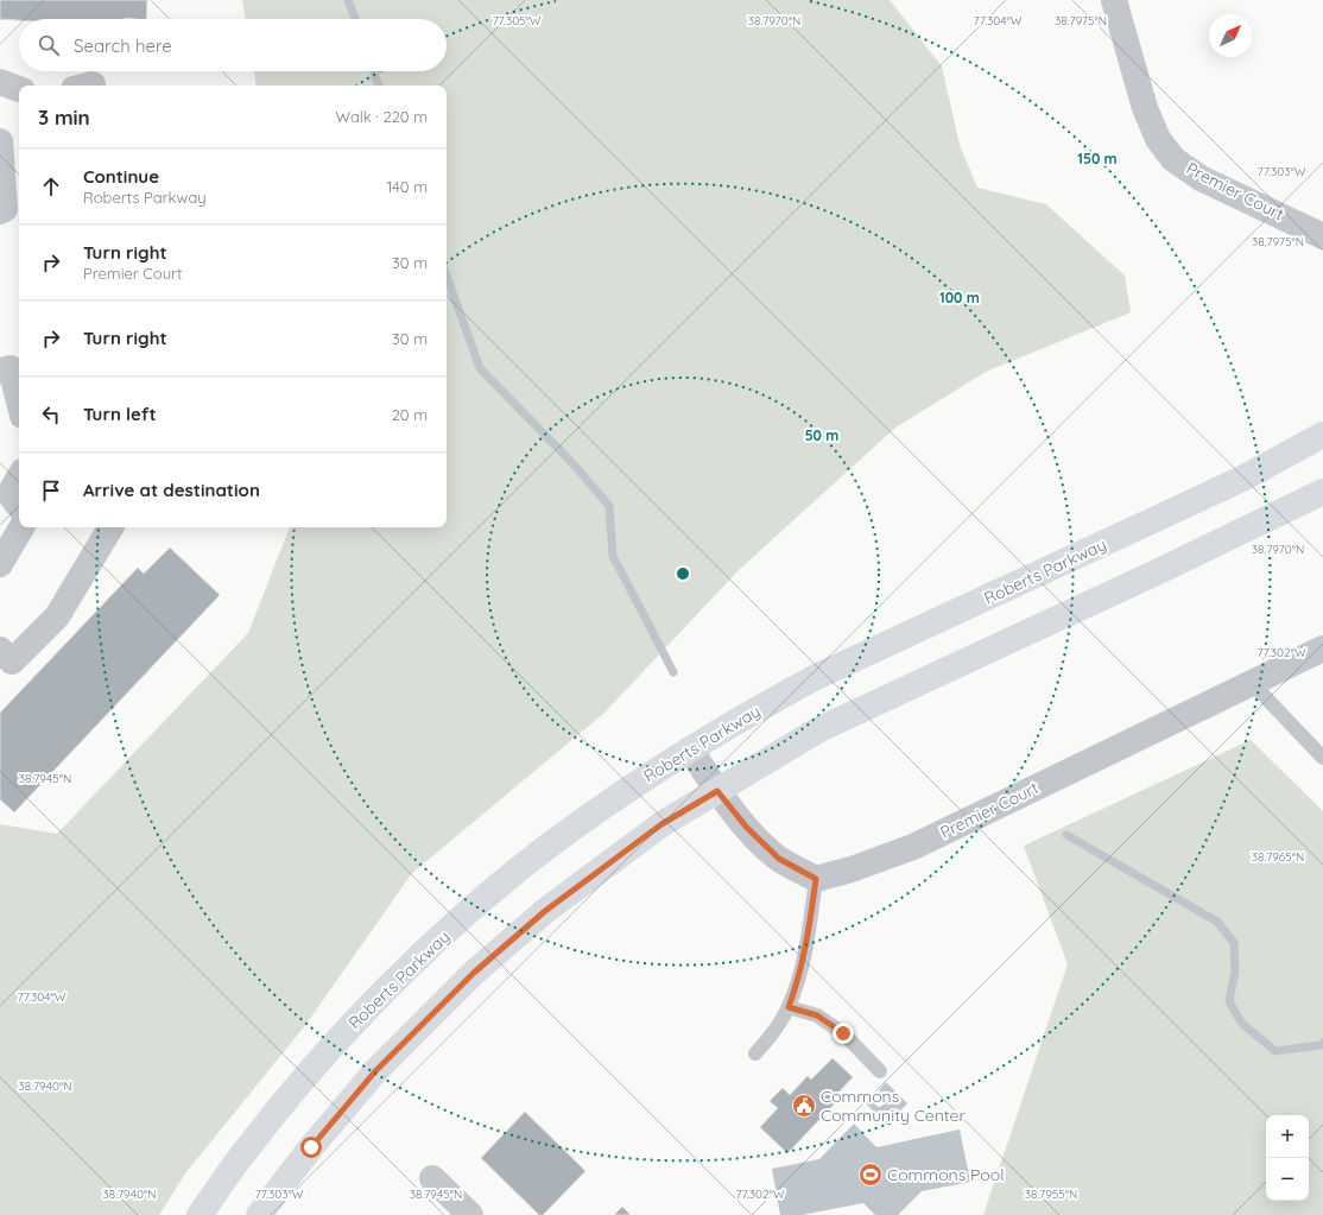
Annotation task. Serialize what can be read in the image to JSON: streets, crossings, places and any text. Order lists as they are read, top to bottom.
{
  "streets": {
    "main road": ["Roberts Parkway"],
    "street": ["Premier Court"]
  },
  "places": {
    "public building": ["Commons Community Center"],
    "sports": ["Commons Pool"]
  },
  "north": "top right",
  "page": {
    "search": "Search here",
    "heading": ["3 min", "Walk · 220 m"],
    "list": [
      ["Continue", "Roberts Parkway", "140 m"],
      ["Turn right", "Premier Court", "30 m"],
      ["Turn right", "30 m"],
      ["Turn left", "20 m"],
      "Arrive at destination"
    ],
    "map_buttons": ["+", "−"]
  },
  "coordinates": [
    "77.305°W",
    "38.7970°N",
    "77.304°W",
    "38.7975°N",
    "77.303°W",
    "77.302°W",
    "38.7945°N",
    "38.7965°N",
    "38.7940°N",
    "38.7955°N"
  ],
  "rings": ["150 m", "100 m", "50 m"]
}
